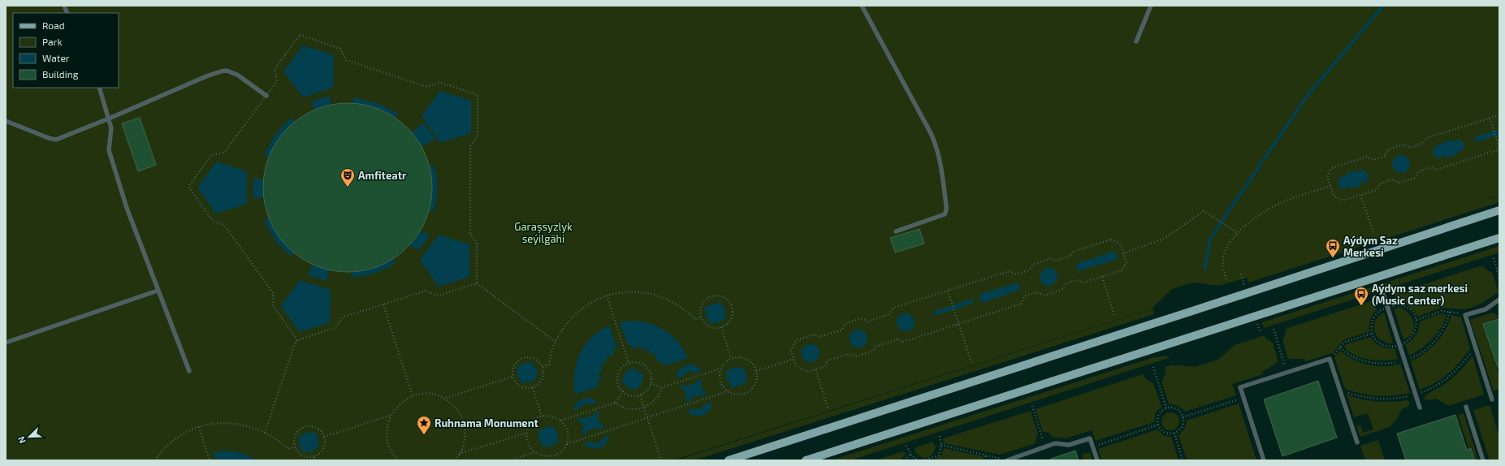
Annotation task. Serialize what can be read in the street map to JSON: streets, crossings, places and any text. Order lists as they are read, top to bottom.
{
  "parks": ["Garaşsyzlyk seýilgähi"],
  "places": {
    "theatre": ["Amfiteatr"],
    "bus stop": ["Aýdym Saz Merkesi", "Aýdym saz merkesi (Music Center)"],
    "place": ["Ruhnama Monument"]
  },
  "legend": [
    "Road",
    "Park",
    "Water",
    "Building"
  ],
  "north": "bottom left"
}
